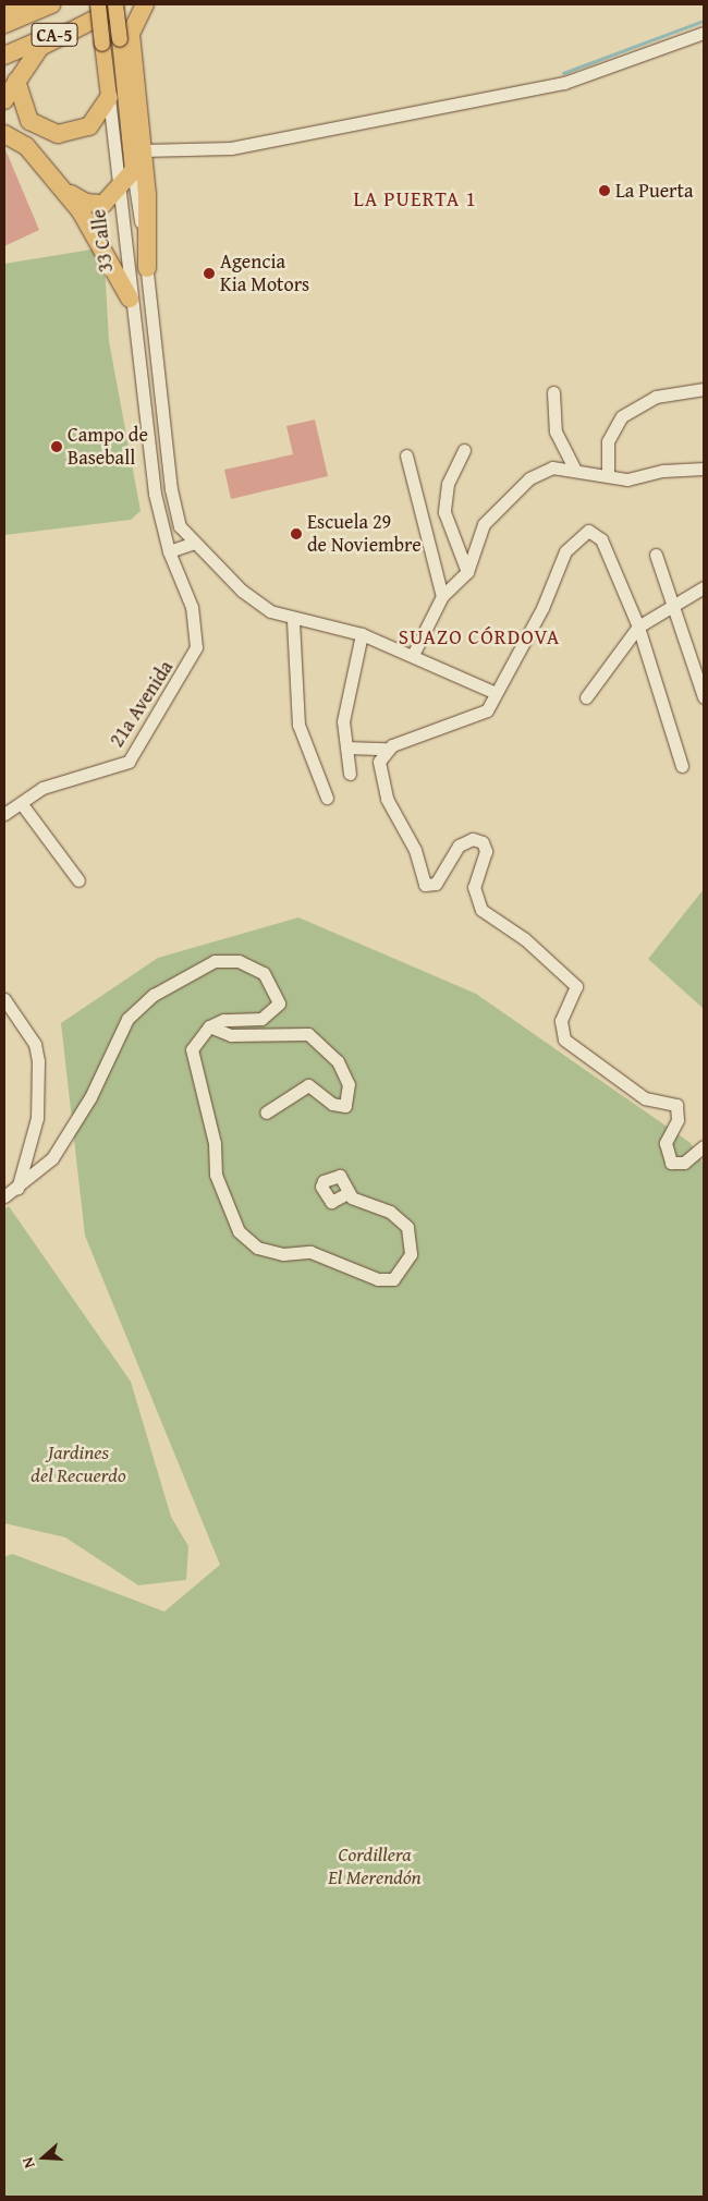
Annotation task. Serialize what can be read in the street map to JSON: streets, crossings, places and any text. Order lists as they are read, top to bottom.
{
  "streets": {
    "highway": ["CA-5"],
    "main road": ["33 Calle"],
    "street": ["21a Avenida"]
  },
  "crossings": [
    ["CA-5", "33 Calle"],
    ["33 Calle", "21a Avenida"]
  ],
  "districts": ["LA PUERTA 1", "SUAZO CÓRDOVA"],
  "parks": ["Jardines del Recuerdo", "Cordillera El Merendón"],
  "places": [
    "La Puerta",
    "Agencia Kia Motors",
    "Campo de Baseball",
    "Escuela 29 de Noviembre"
  ],
  "north": "left"
}
